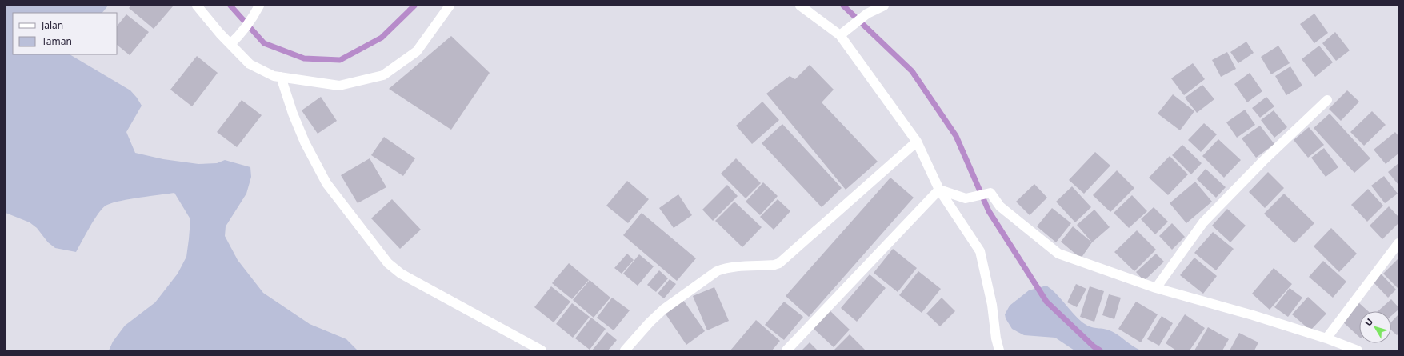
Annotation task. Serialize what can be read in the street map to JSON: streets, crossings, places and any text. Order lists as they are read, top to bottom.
{
  "legend": ["Jalan", "Taman"],
  "north": "top left"
}
